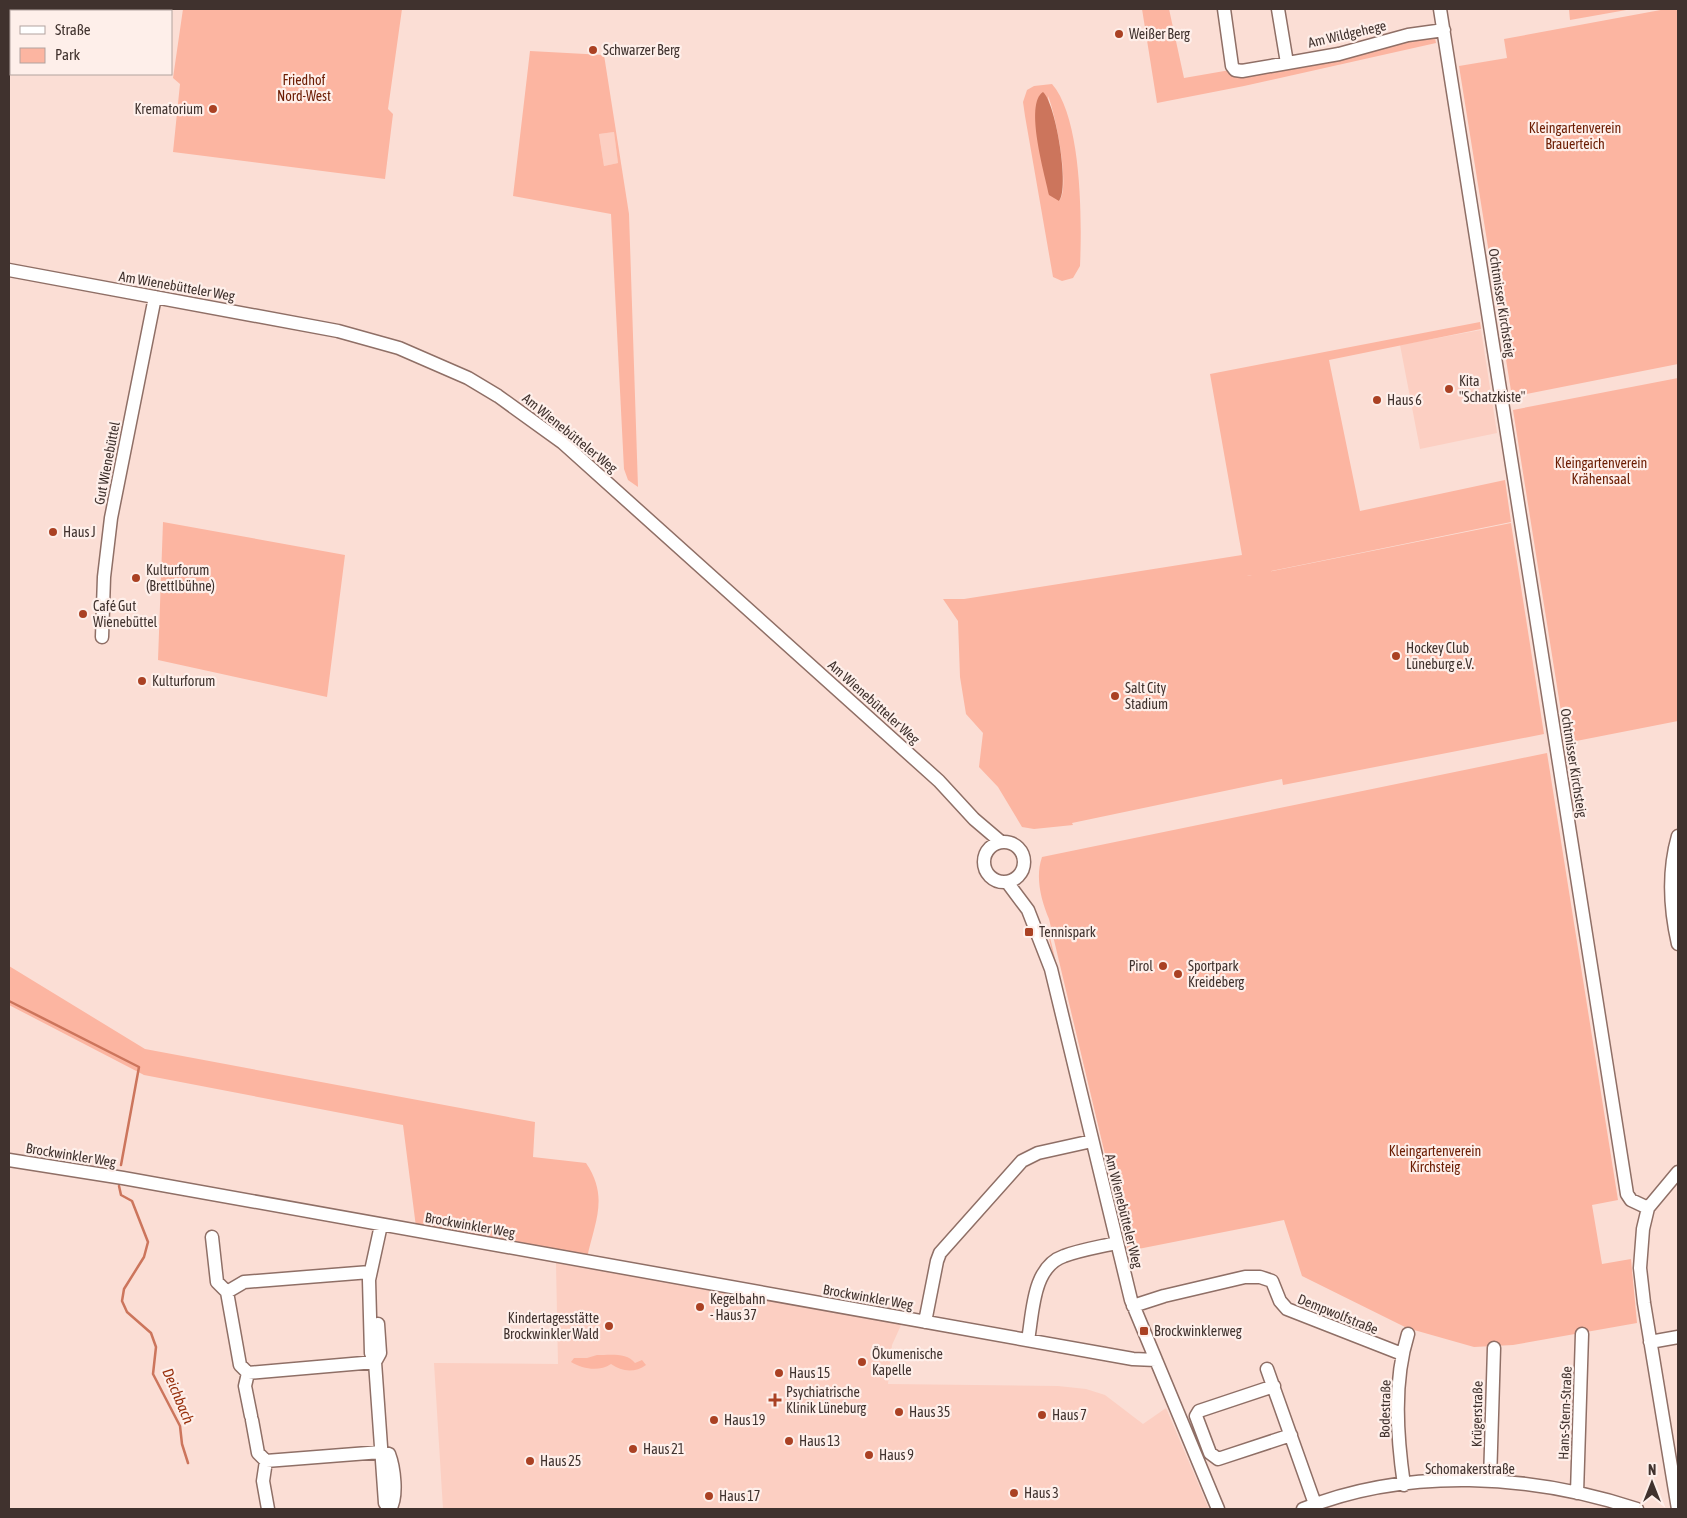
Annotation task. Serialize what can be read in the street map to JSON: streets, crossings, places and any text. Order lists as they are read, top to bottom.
{
  "streets": {
    "street": [
      "Am Wildgehege",
      "Am Wienebütteler Weg",
      "Ochtmisser Kirchsteig",
      "Gut Wienebüttel",
      "Brockwinkler Weg",
      "Dempwolfstraße",
      "Bodestraße",
      "Hans-Stern-Straße",
      "Krügerstraße",
      "Schomakerstraße"
    ]
  },
  "crossings": [
    ["Am Wildgehege", "Ochtmisser Kirchsteig"],
    ["Am Wienebütteler Weg", "Gut Wienebüttel"],
    ["Am Wienebütteler Weg", "Brockwinkler Weg"],
    ["Am Wienebütteler Weg", "Dempwolfstraße"],
    ["Dempwolfstraße", "Bodestraße"],
    ["Bodestraße", "Schomakerstraße"],
    ["Hans-Stern-Straße", "Schomakerstraße"],
    ["Krügerstraße", "Schomakerstraße"]
  ],
  "water": ["Deichbach"],
  "parks": [
    "Friedhof Nord-West",
    "Kleingartenverein Brauerteich",
    "Kleingartenverein Krähensaal",
    "Kleingartenverein Kirchsteig"
  ],
  "places": {
    "other": [
      "Weißer Berg",
      "Schwarzer Berg",
      "Krematorium",
      "Kita \"Schatzkiste\"",
      "Haus 6",
      "Haus J",
      "Kulturforum (Brettlbühne)",
      "Café Gut Wienebüttel",
      "Hockey Club Lüneburg e.V.",
      "Kulturforum",
      "Salt City Stadium",
      "Pirol",
      "Sportpark Kreideberg",
      "Kegelbahn - Haus 37",
      "Kindertagesstätte Brockwinkler Wald",
      "Ökumenische Kapelle",
      "Haus 15",
      "Haus 35",
      "Haus 7",
      "Haus 19",
      "Haus 13",
      "Haus 21",
      "Haus 9",
      "Haus 25",
      "Haus 3",
      "Haus 17"
    ],
    "transit": ["Tennispark", "Brockwinklerweg"],
    "health": ["Psychiatrische Klinik Lüneburg"]
  },
  "legend": ["Straße", "Park"],
  "north": "top"
}
